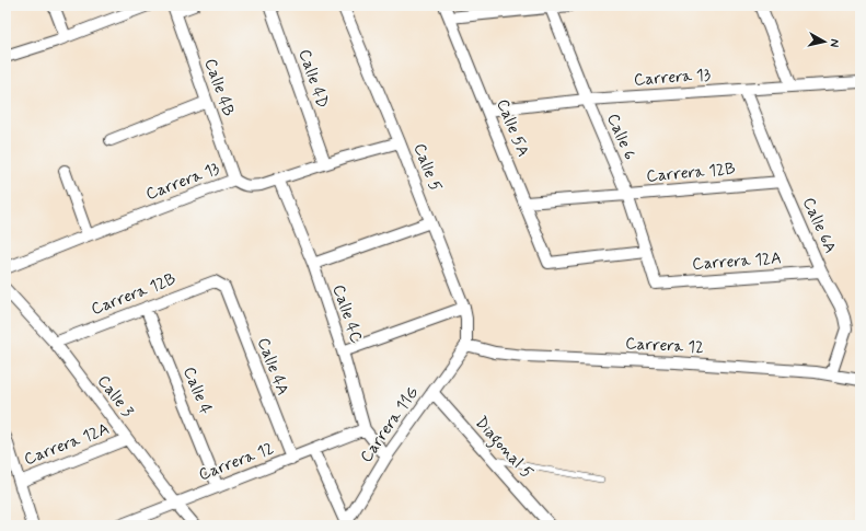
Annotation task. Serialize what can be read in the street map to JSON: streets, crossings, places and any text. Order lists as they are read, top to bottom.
{
  "streets": {
    "street": [
      "Carrera 13",
      "Calle 4D",
      "Calle 4B",
      "Calle 5A",
      "Calle 6",
      "Calle 5",
      "Carrera 12B",
      "Calle 6A",
      "Carrera 12A",
      "Calle 4C",
      "Carrera 12",
      "Calle 4A",
      "Calle 4",
      "Calle 3",
      "Carrera 11G",
      "Diagonal 5"
    ]
  },
  "crossings": [
    ["Carrera 13", "Calle 4D"],
    ["Carrera 13", "Calle 4B"],
    ["Carrera 13", "Calle 5A"],
    ["Carrera 13", "Calle 6"],
    ["Carrera 13", "Calle 5"],
    ["Carrera 13", "Calle 6A"],
    ["Carrera 13", "Calle 4C"],
    ["Calle 5A", "Calle 6"],
    ["Calle 5A", "Carrera 12B"],
    ["Calle 6", "Carrera 12B"],
    ["Calle 6", "Carrera 12A"],
    ["Calle 5", "Carrera 12"],
    ["Calle 5", "Carrera 11G"],
    ["Carrera 12B", "Calle 6A"],
    ["Carrera 12B", "Calle 4A"],
    ["Carrera 12B", "Calle 4"],
    ["Carrera 12B", "Calle 3"],
    ["Calle 6A", "Carrera 12A"],
    ["Calle 6A", "Carrera 12"],
    ["Carrera 12A", "Calle 3"],
    ["Calle 4C", "Carrera 12"],
    ["Calle 4C", "Carrera 11G"],
    ["Carrera 12", "Calle 4A"],
    ["Carrera 12", "Calle 4"],
    ["Carrera 12", "Calle 3"],
    ["Carrera 12", "Carrera 11G"],
    ["Carrera 11G", "Diagonal 5"]
  ],
  "north": "right"
}
